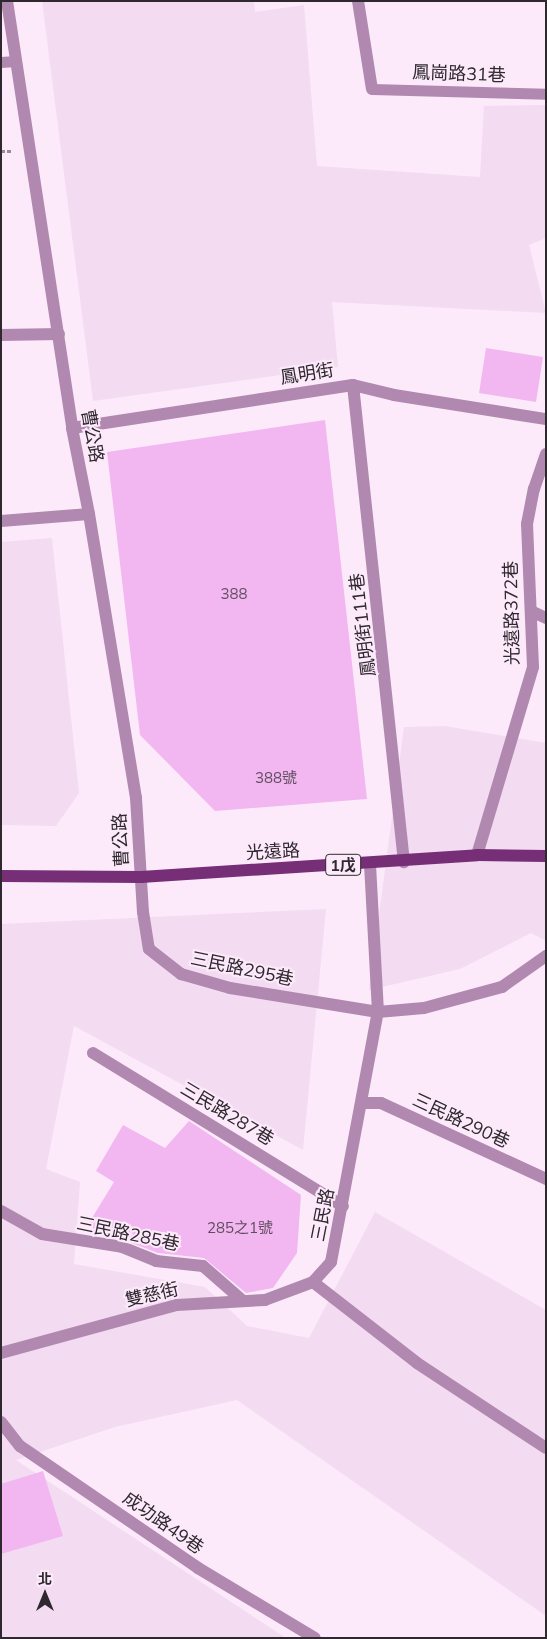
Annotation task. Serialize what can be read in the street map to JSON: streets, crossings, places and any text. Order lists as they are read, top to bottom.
{
  "streets": {
    "main road": ["光遠路", "1戊"],
    "street": [
      "鳳明街",
      "曹公路",
      "光遠路372巷",
      "鳳明街111巷",
      "三民路295巷",
      "三民路287巷",
      "三民路290巷",
      "三民路",
      "三民路285巷",
      "雙慈街",
      "成功路49巷"
    ],
    "lane": ["鳳崗路31巷"]
  },
  "crossings": [
    ["鳳明街", "曹公路"],
    ["鳳明街", "鳳明街111巷"],
    ["曹公路", "光遠路"],
    ["曹公路", "三民路295巷"],
    ["光遠路372巷", "光遠路"],
    ["鳳明街111巷", "光遠路"],
    ["光遠路", "三民路295巷"],
    ["光遠路", "三民路"],
    ["三民路295巷", "三民路"],
    ["三民路287巷", "三民路"],
    ["三民路290巷", "三民路"],
    ["三民路", "雙慈街"],
    ["三民路285巷", "雙慈街"]
  ],
  "house_numbers": ["388", "388號", "285之1號"],
  "north": "top"
}
